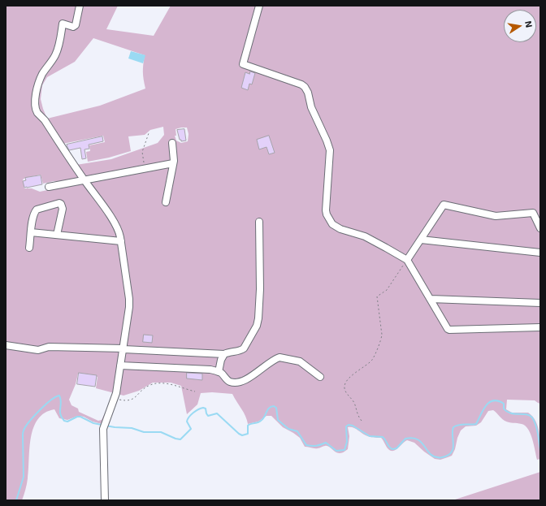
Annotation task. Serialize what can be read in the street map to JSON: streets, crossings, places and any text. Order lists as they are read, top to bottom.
{
  "north": "right"
}
